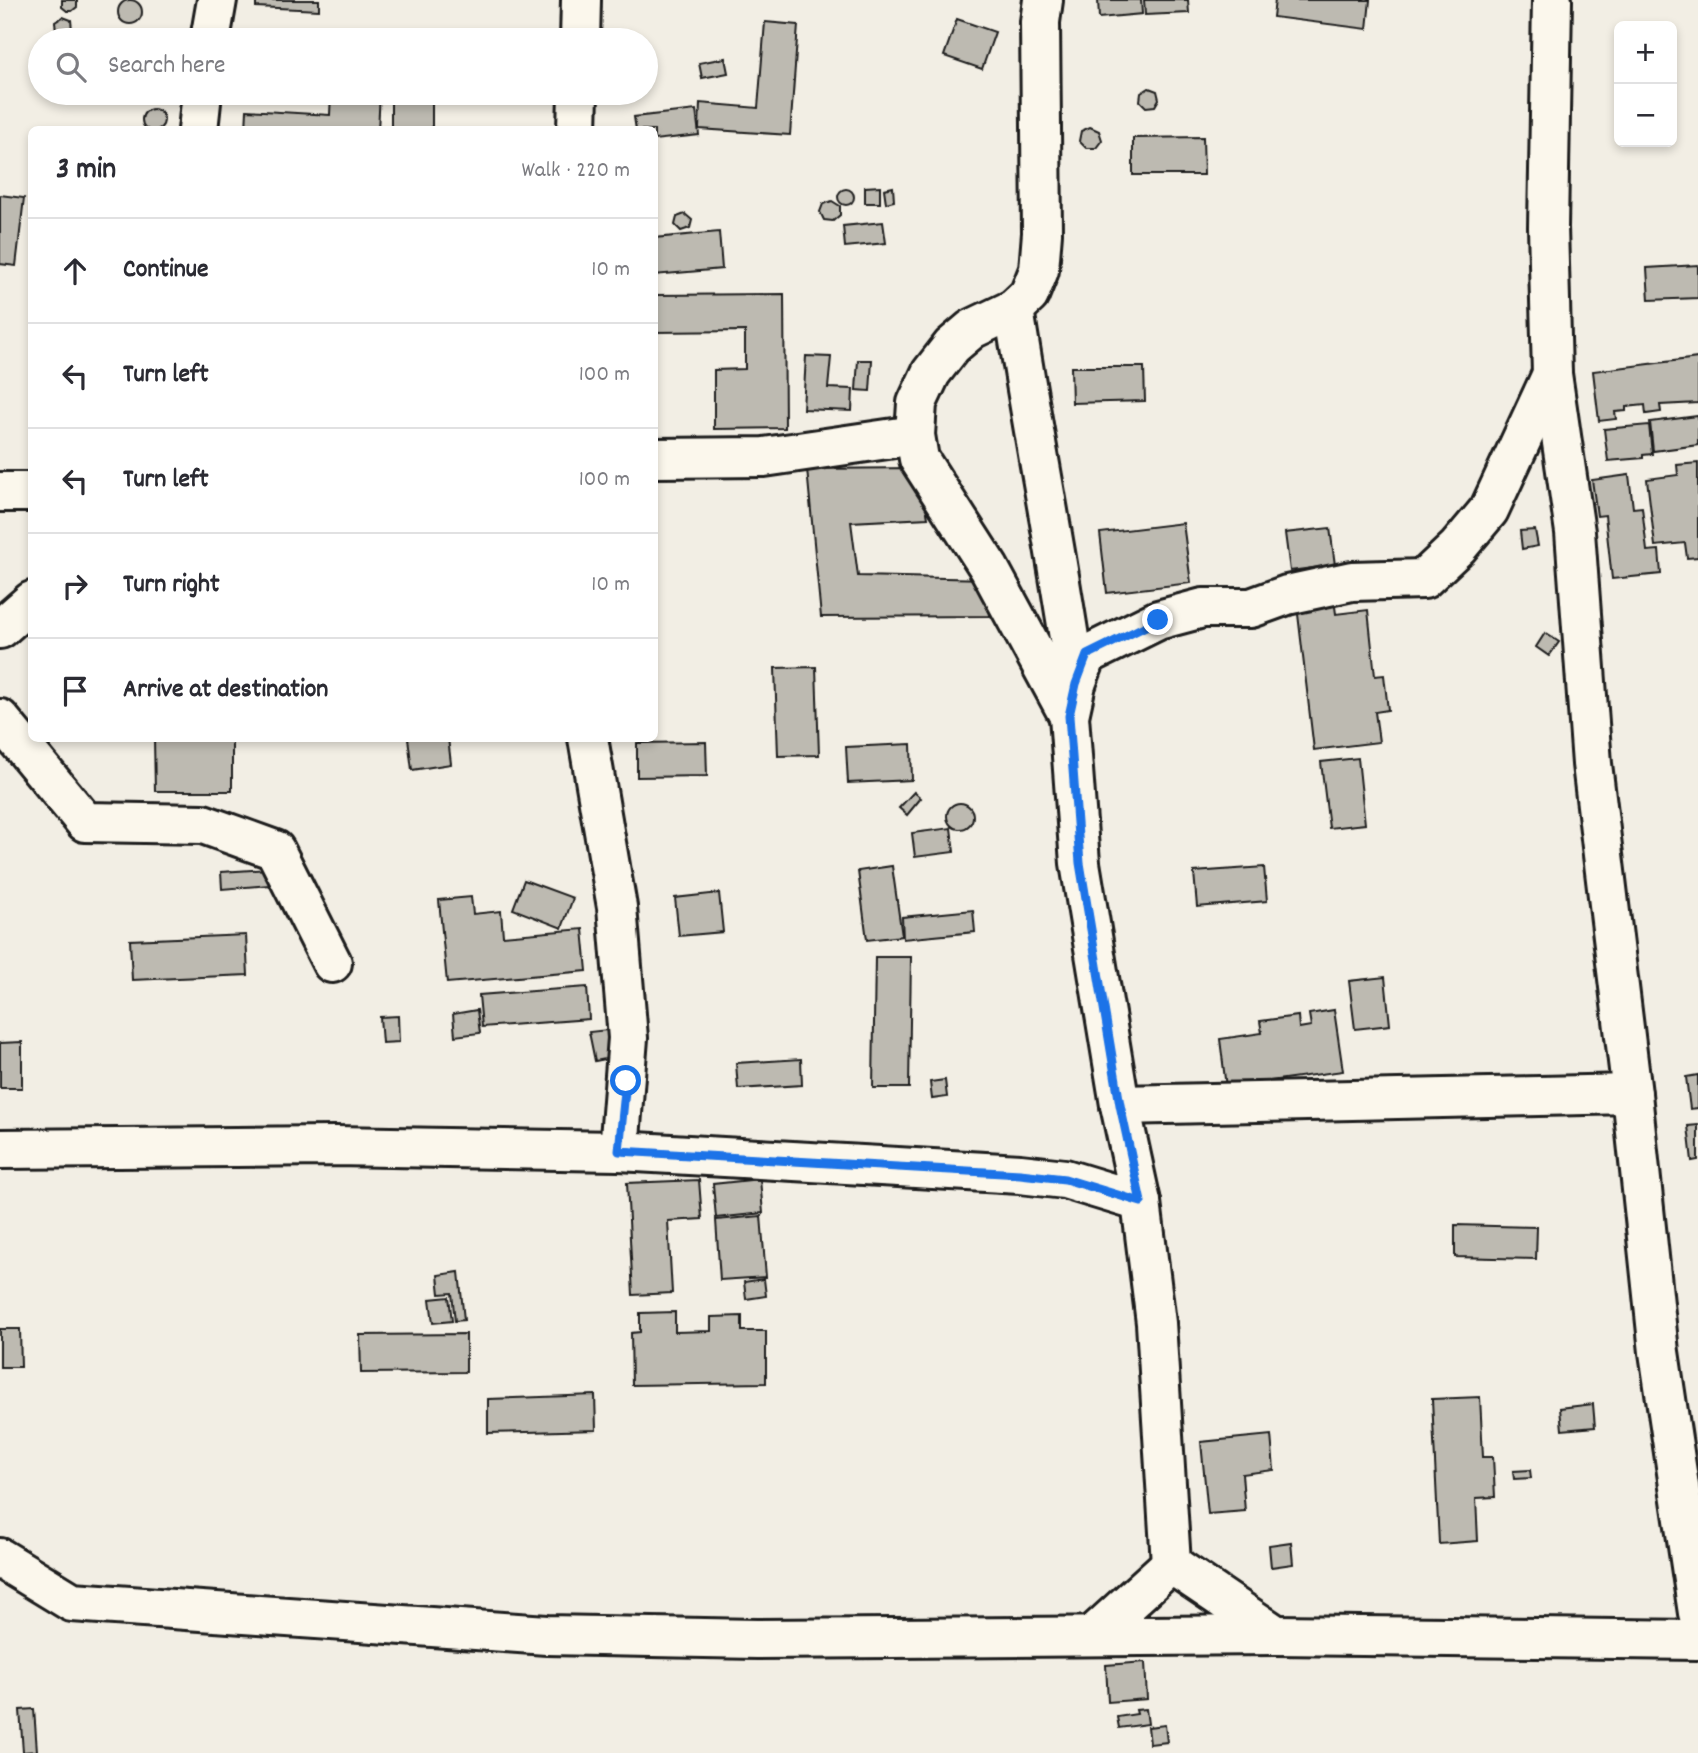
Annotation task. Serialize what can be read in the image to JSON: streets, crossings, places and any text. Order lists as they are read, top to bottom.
{
  "page": {
    "map_buttons": ["+", "−"],
    "search": "Search here",
    "heading": ["3 min", "Walk · 220 m"],
    "list": [
      ["Continue", "10 m"],
      ["Turn left", "100 m"],
      ["Turn left", "100 m"],
      ["Turn right", "10 m"],
      "Arrive at destination"
    ]
  }
}
